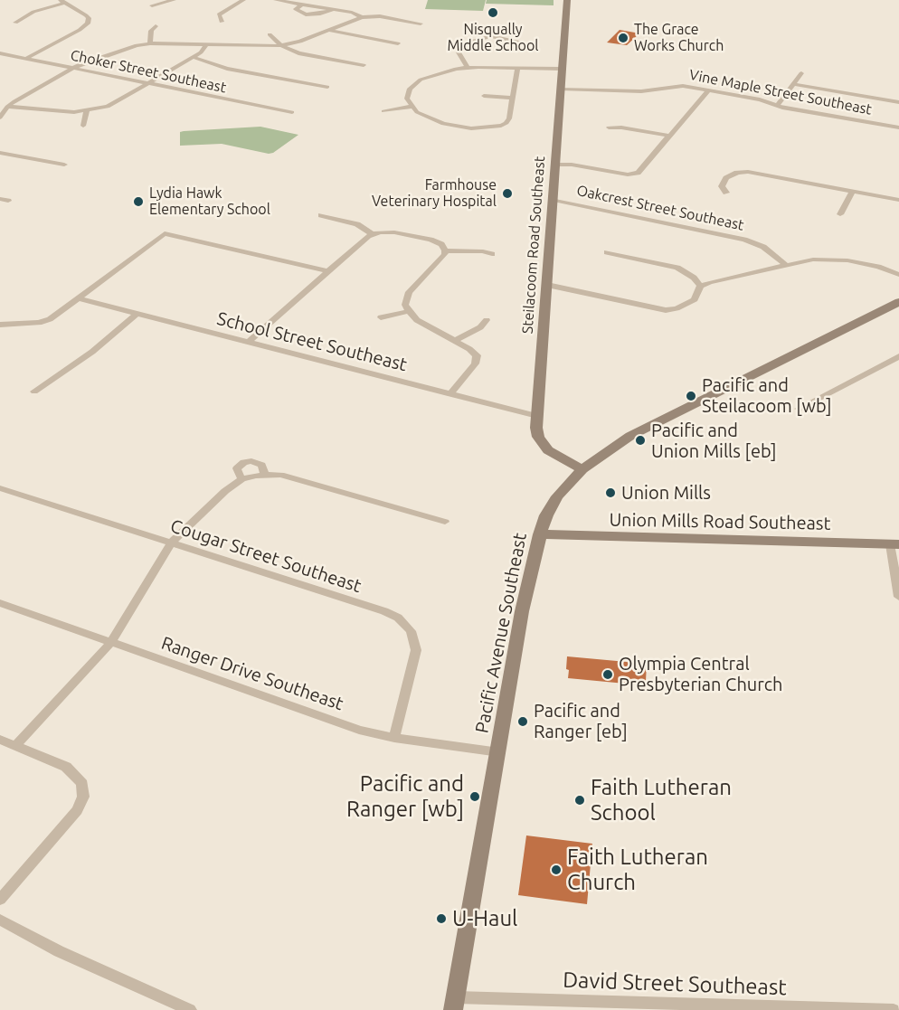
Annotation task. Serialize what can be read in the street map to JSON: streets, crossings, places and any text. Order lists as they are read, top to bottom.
{
  "streets": {
    "street": [
      "Choker Street Southeast",
      "Vine Maple Street Southeast",
      "Oakcrest Street Southeast",
      "Steilacoom Road Southeast",
      "School Street Southeast",
      "Union Mills Road Southeast",
      "Cougar Street Southeast",
      "Pacific Avenue Southeast",
      "Ranger Drive Southeast",
      "David Street Southeast"
    ]
  },
  "crossings": [
    ["Vine Maple Street Southeast", "Steilacoom Road Southeast"],
    ["Oakcrest Street Southeast", "Steilacoom Road Southeast"],
    ["Steilacoom Road Southeast", "School Street Southeast"],
    ["Steilacoom Road Southeast", "Pacific Avenue Southeast"],
    ["Union Mills Road Southeast", "Pacific Avenue Southeast"],
    ["Cougar Street Southeast", "Ranger Drive Southeast"],
    ["Pacific Avenue Southeast", "Ranger Drive Southeast"],
    ["Pacific Avenue Southeast", "David Street Southeast"]
  ],
  "places": [
    "Nisqually Middle School",
    "The Grace Works Church",
    "Farmhouse Veterinary Hospital",
    "Lydia Hawk Elementary School",
    "Pacific and Steilacoom [wb]",
    "Pacific and Union Mills [eb]",
    "Union Mills",
    "Olympia Central Presbyterian Church",
    "Pacific and Ranger [eb]",
    "Pacific and Ranger [wb]",
    "Faith Lutheran School",
    "Faith Lutheran Church",
    "U-Haul"
  ]
}
